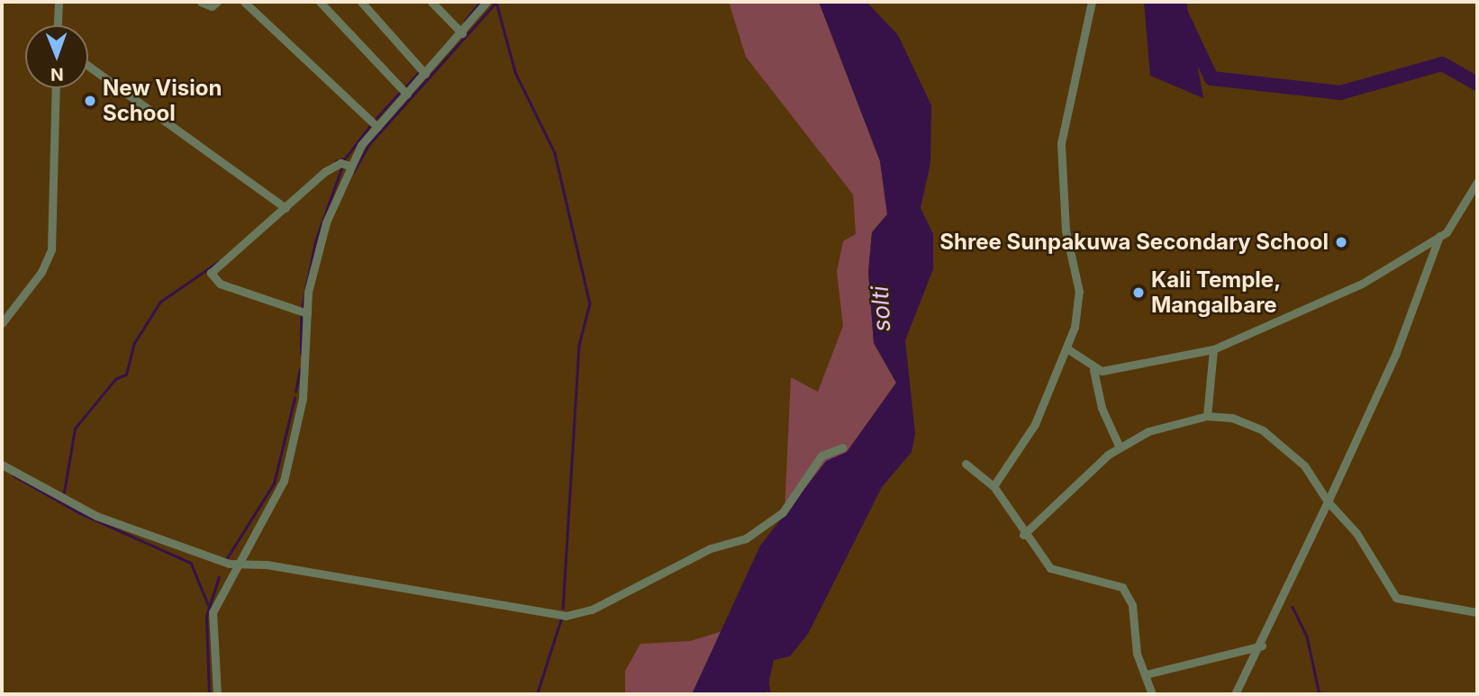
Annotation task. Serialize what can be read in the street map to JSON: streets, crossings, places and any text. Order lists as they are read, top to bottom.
{
  "water": ["solti"],
  "places": ["New Vision School", "Shree Sunpakuwa Secondary School", "Kali Temple, Mangalbare"],
  "north": "bottom"
}
